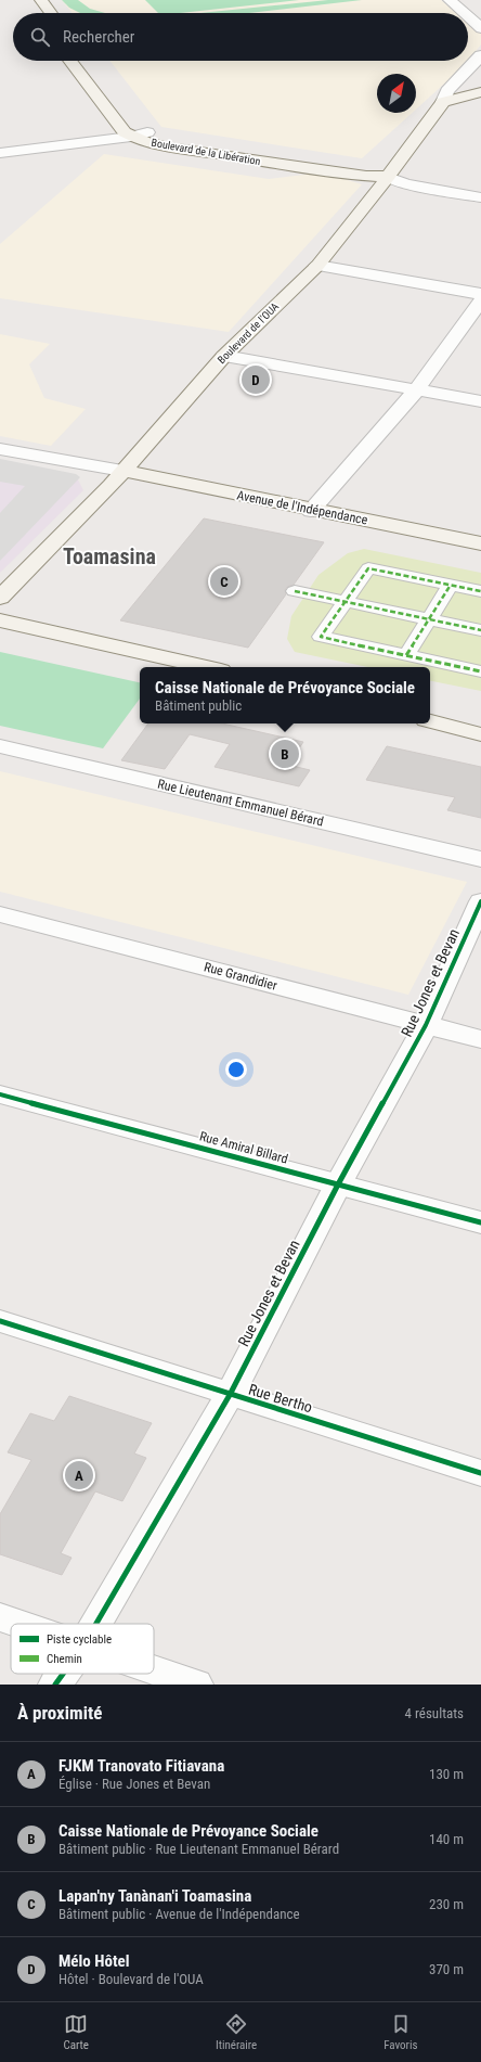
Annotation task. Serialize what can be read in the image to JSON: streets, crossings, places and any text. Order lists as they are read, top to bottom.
{
  "streets": {
    "main road": ["Boulevard de la Libération", "Boulevard de l'OUA", "Avenue de l'Indépendance"],
    "street": [
      "Rue Lieutenant Emmanuel Bérard",
      "Rue Grandidier",
      "Rue Jones et Bevan",
      "Rue Amiral Billard",
      "Rue Bertho"
    ]
  },
  "crossings": [
    ["Boulevard de la Libération", "Boulevard de l'OUA"],
    ["Boulevard de l'OUA", "Avenue de l'Indépendance"],
    ["Rue Grandidier", "Rue Jones et Bevan"],
    ["Rue Jones et Bevan", "Rue Amiral Billard"],
    ["Rue Jones et Bevan", "Rue Bertho"]
  ],
  "districts": ["Toamasina"],
  "legend": ["Piste cyclable", "Chemin"],
  "north": "top right",
  "page": {
    "search": "Rechercher",
    "pins": [
      "D",
      "C",
      "B",
      "A"
    ],
    "popup": ["Caisse Nationale de Prévoyance Sociale", "Bâtiment public"],
    "heading": ["À proximité", "4 résultats"],
    "list": [
      {
        "mark": "A",
        "name": "FJKM Tranovato Fitiavana",
        "note": "Église · Rue Jones et Bevan",
        "value": "130 m"
      },
      {
        "mark": "B",
        "name": "Caisse Nationale de Prévoyance Sociale",
        "note": "Bâtiment public · Rue Lieutenant Emmanuel Bérard",
        "value": "140 m"
      },
      {
        "mark": "C",
        "name": "Lapan'ny Tanànan'i Toamasina",
        "note": "Bâtiment public · Avenue de l'Indépendance",
        "value": "230 m"
      },
      {
        "mark": "D",
        "name": "Mélo Hôtel",
        "note": "Hôtel · Boulevard de l'OUA",
        "value": "370 m"
      }
    ],
    "nav": ["Carte", "Itinéraire", "Favoris"]
  }
}
